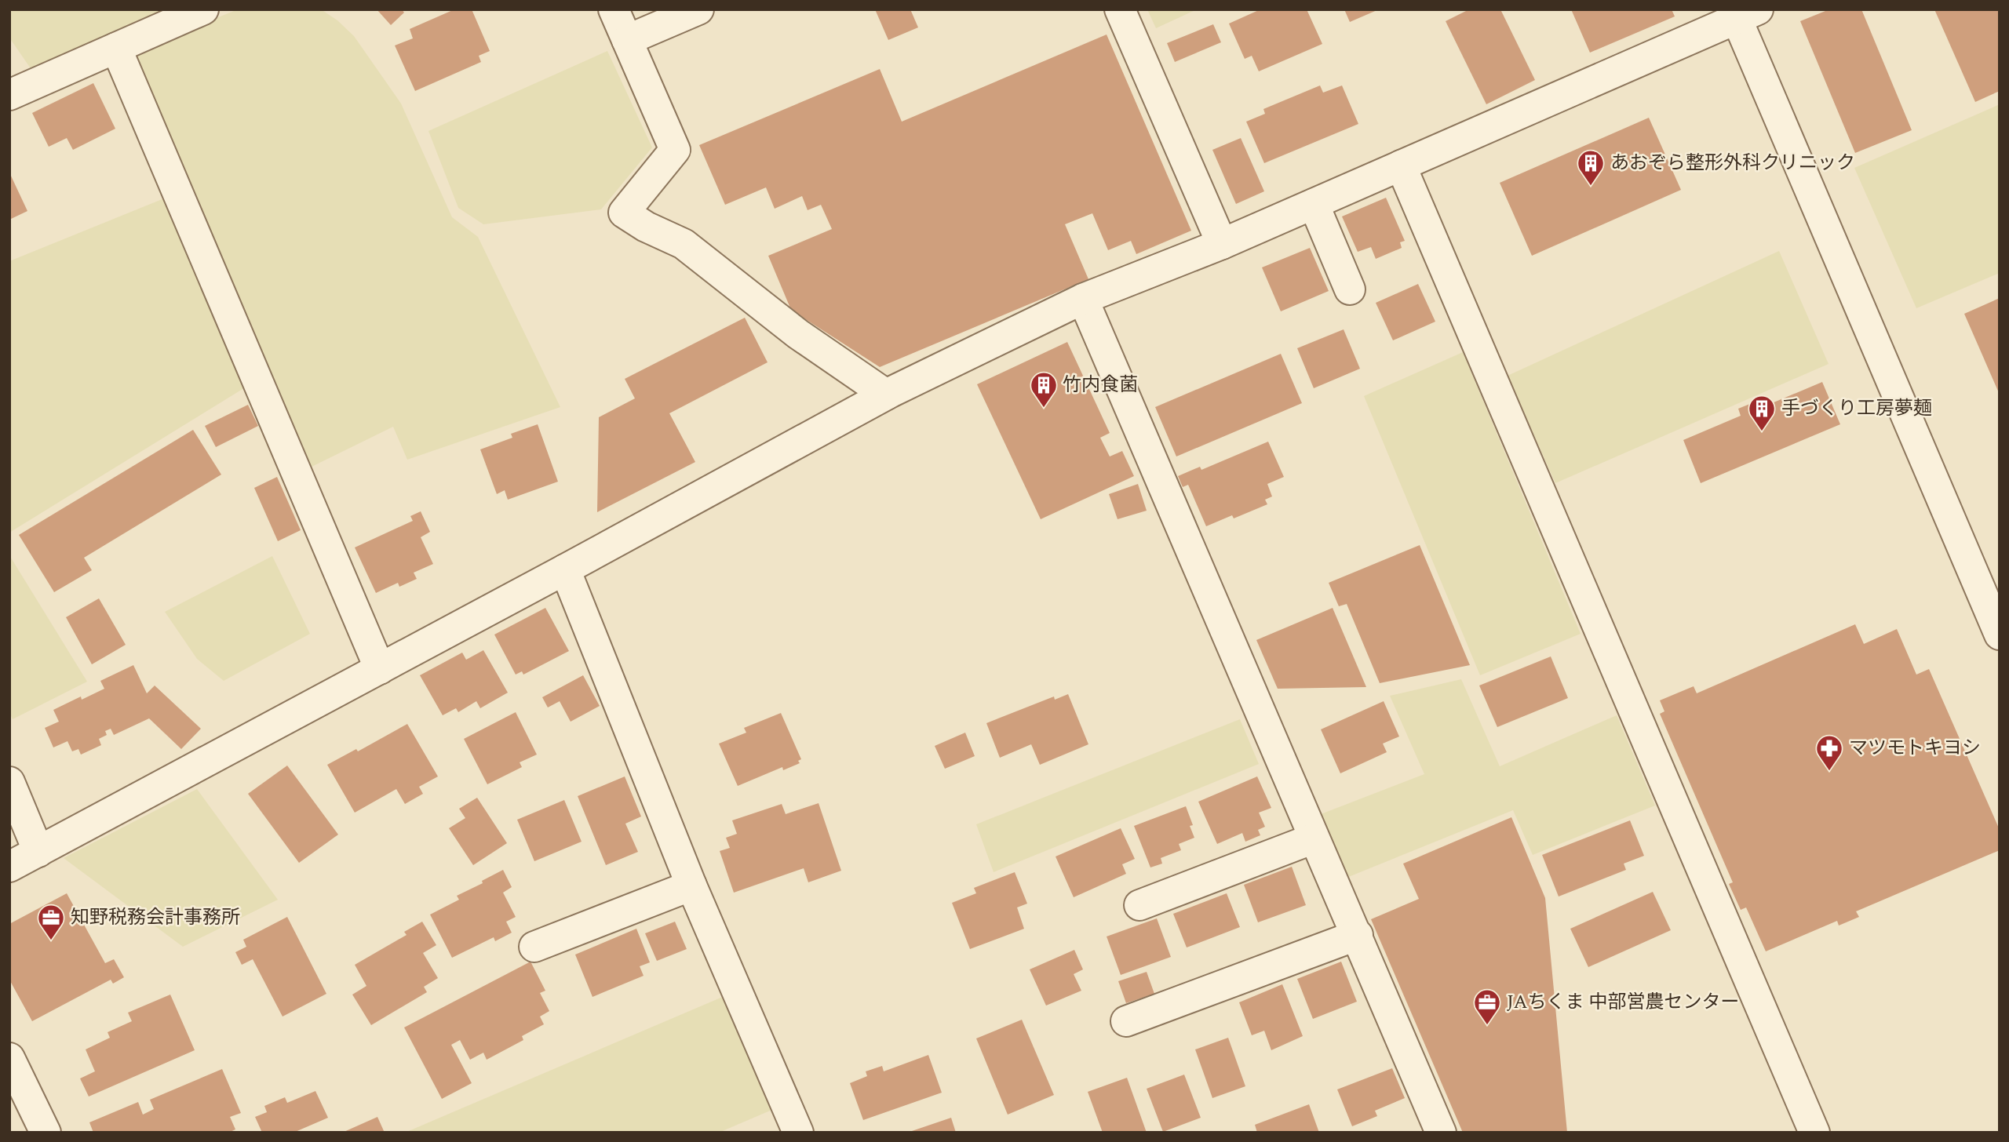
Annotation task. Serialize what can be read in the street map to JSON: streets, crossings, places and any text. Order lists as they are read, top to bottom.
{
  "places": {
    "building": ["あおぞら整形外科クリニック", "竹内食菌", "手づくり工房夢麺"],
    "pharmacy": ["マツモトキヨシ"],
    "office": ["知野税務会計事務所", "JAちくま 中部営農センター"]
  }
}
